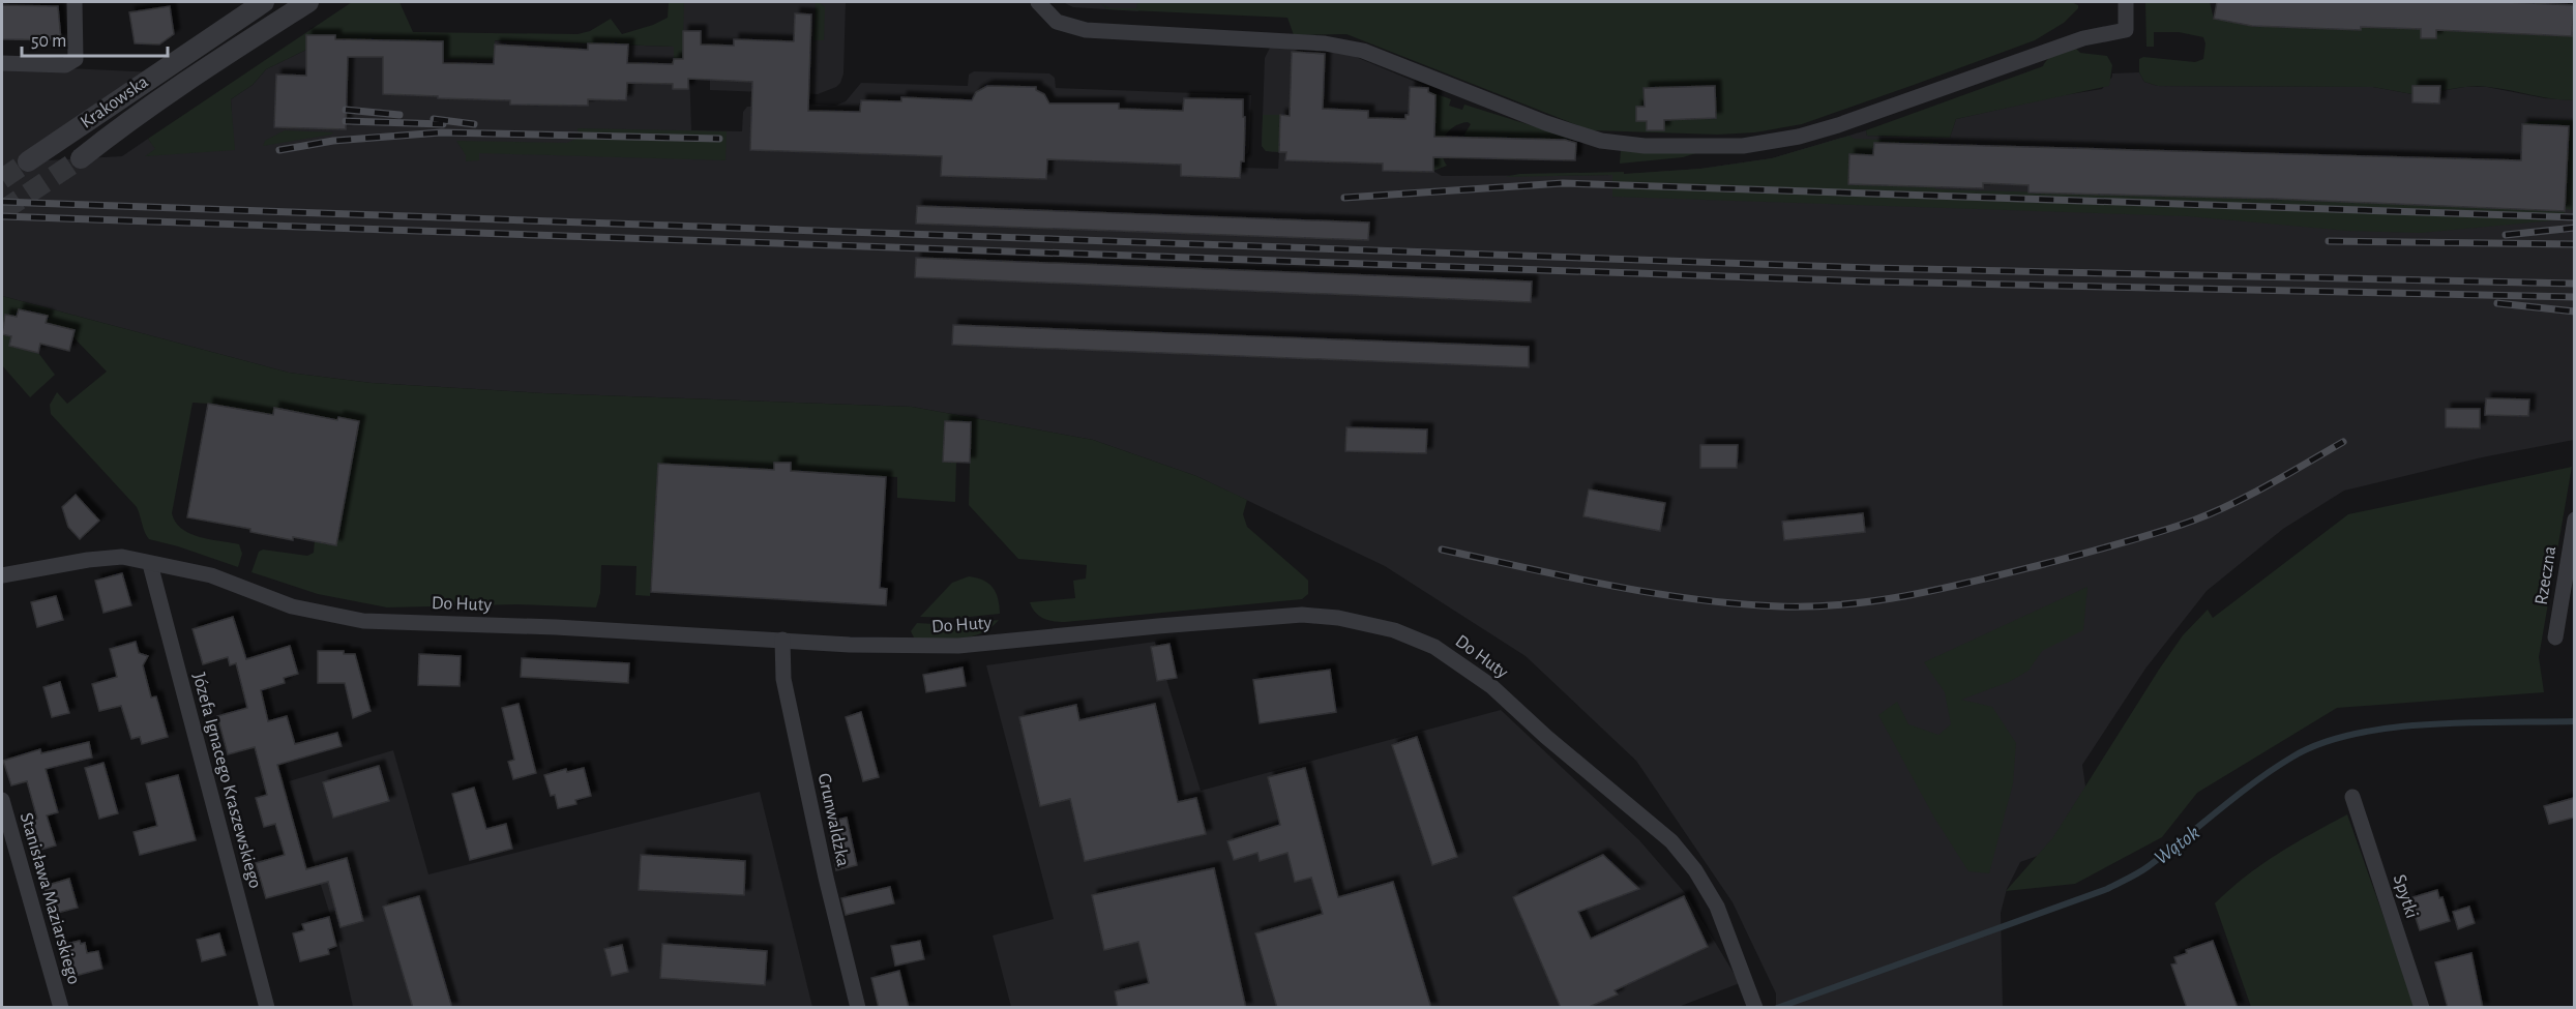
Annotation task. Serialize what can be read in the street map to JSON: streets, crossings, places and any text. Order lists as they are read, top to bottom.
{
  "streets": {
    "street": [
      "Krakowska",
      "Rzeczna",
      "Do Huty",
      "Józefa Ignacego Kraszewskiego",
      "Grunwaldzka",
      "Spytki",
      "Stanisława Maziarskiego"
    ]
  },
  "crossings": [
    ["Do Huty", "Józefa Ignacego Kraszewskiego"],
    ["Do Huty", "Grunwaldzka"]
  ],
  "water": ["Wątok"],
  "scale_bar": "50 m"
}
